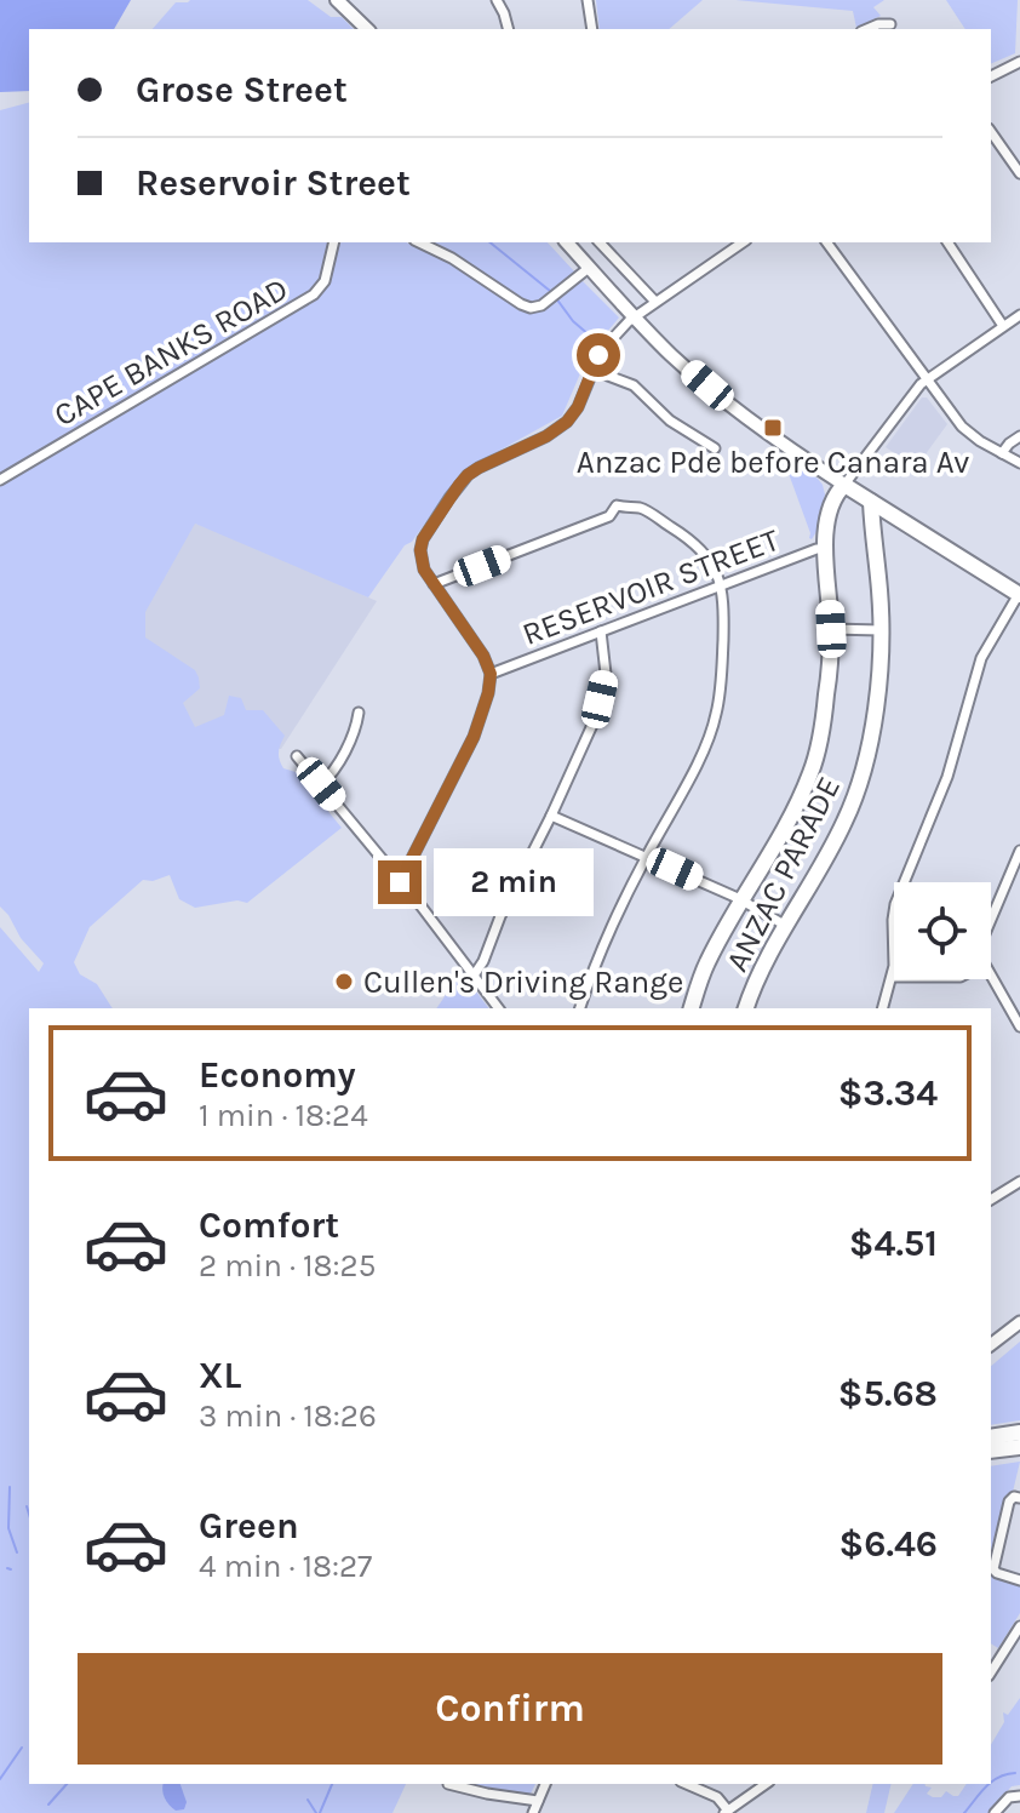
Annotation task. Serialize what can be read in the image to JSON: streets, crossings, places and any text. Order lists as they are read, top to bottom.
{
  "streets": {
    "main road": ["ANZAC PARADE"],
    "street": ["CAPE BANKS ROAD", "RESERVOIR STREET"]
  },
  "crossings": [
    ["RESERVOIR STREET", "ANZAC PARADE"]
  ],
  "places": {
    "transit": ["Anzac Pde before Canara Av"],
    "other": ["Cullen's Driving Range"]
  },
  "page": {
    "banner": ["Grose Street", "Reservoir Street"],
    "bubble": "2 min",
    "list": [
      {
        "name": "Economy",
        "note": "1 min · 18:24",
        "value": "$3.34"
      },
      {
        "name": "Comfort",
        "note": "2 min · 18:25",
        "value": "$4.51"
      },
      {
        "name": "XL",
        "note": "3 min · 18:26",
        "value": "$5.68"
      },
      {
        "name": "Green",
        "note": "4 min · 18:27",
        "value": "$6.46"
      }
    ],
    "buttons": "Confirm"
  }
}
